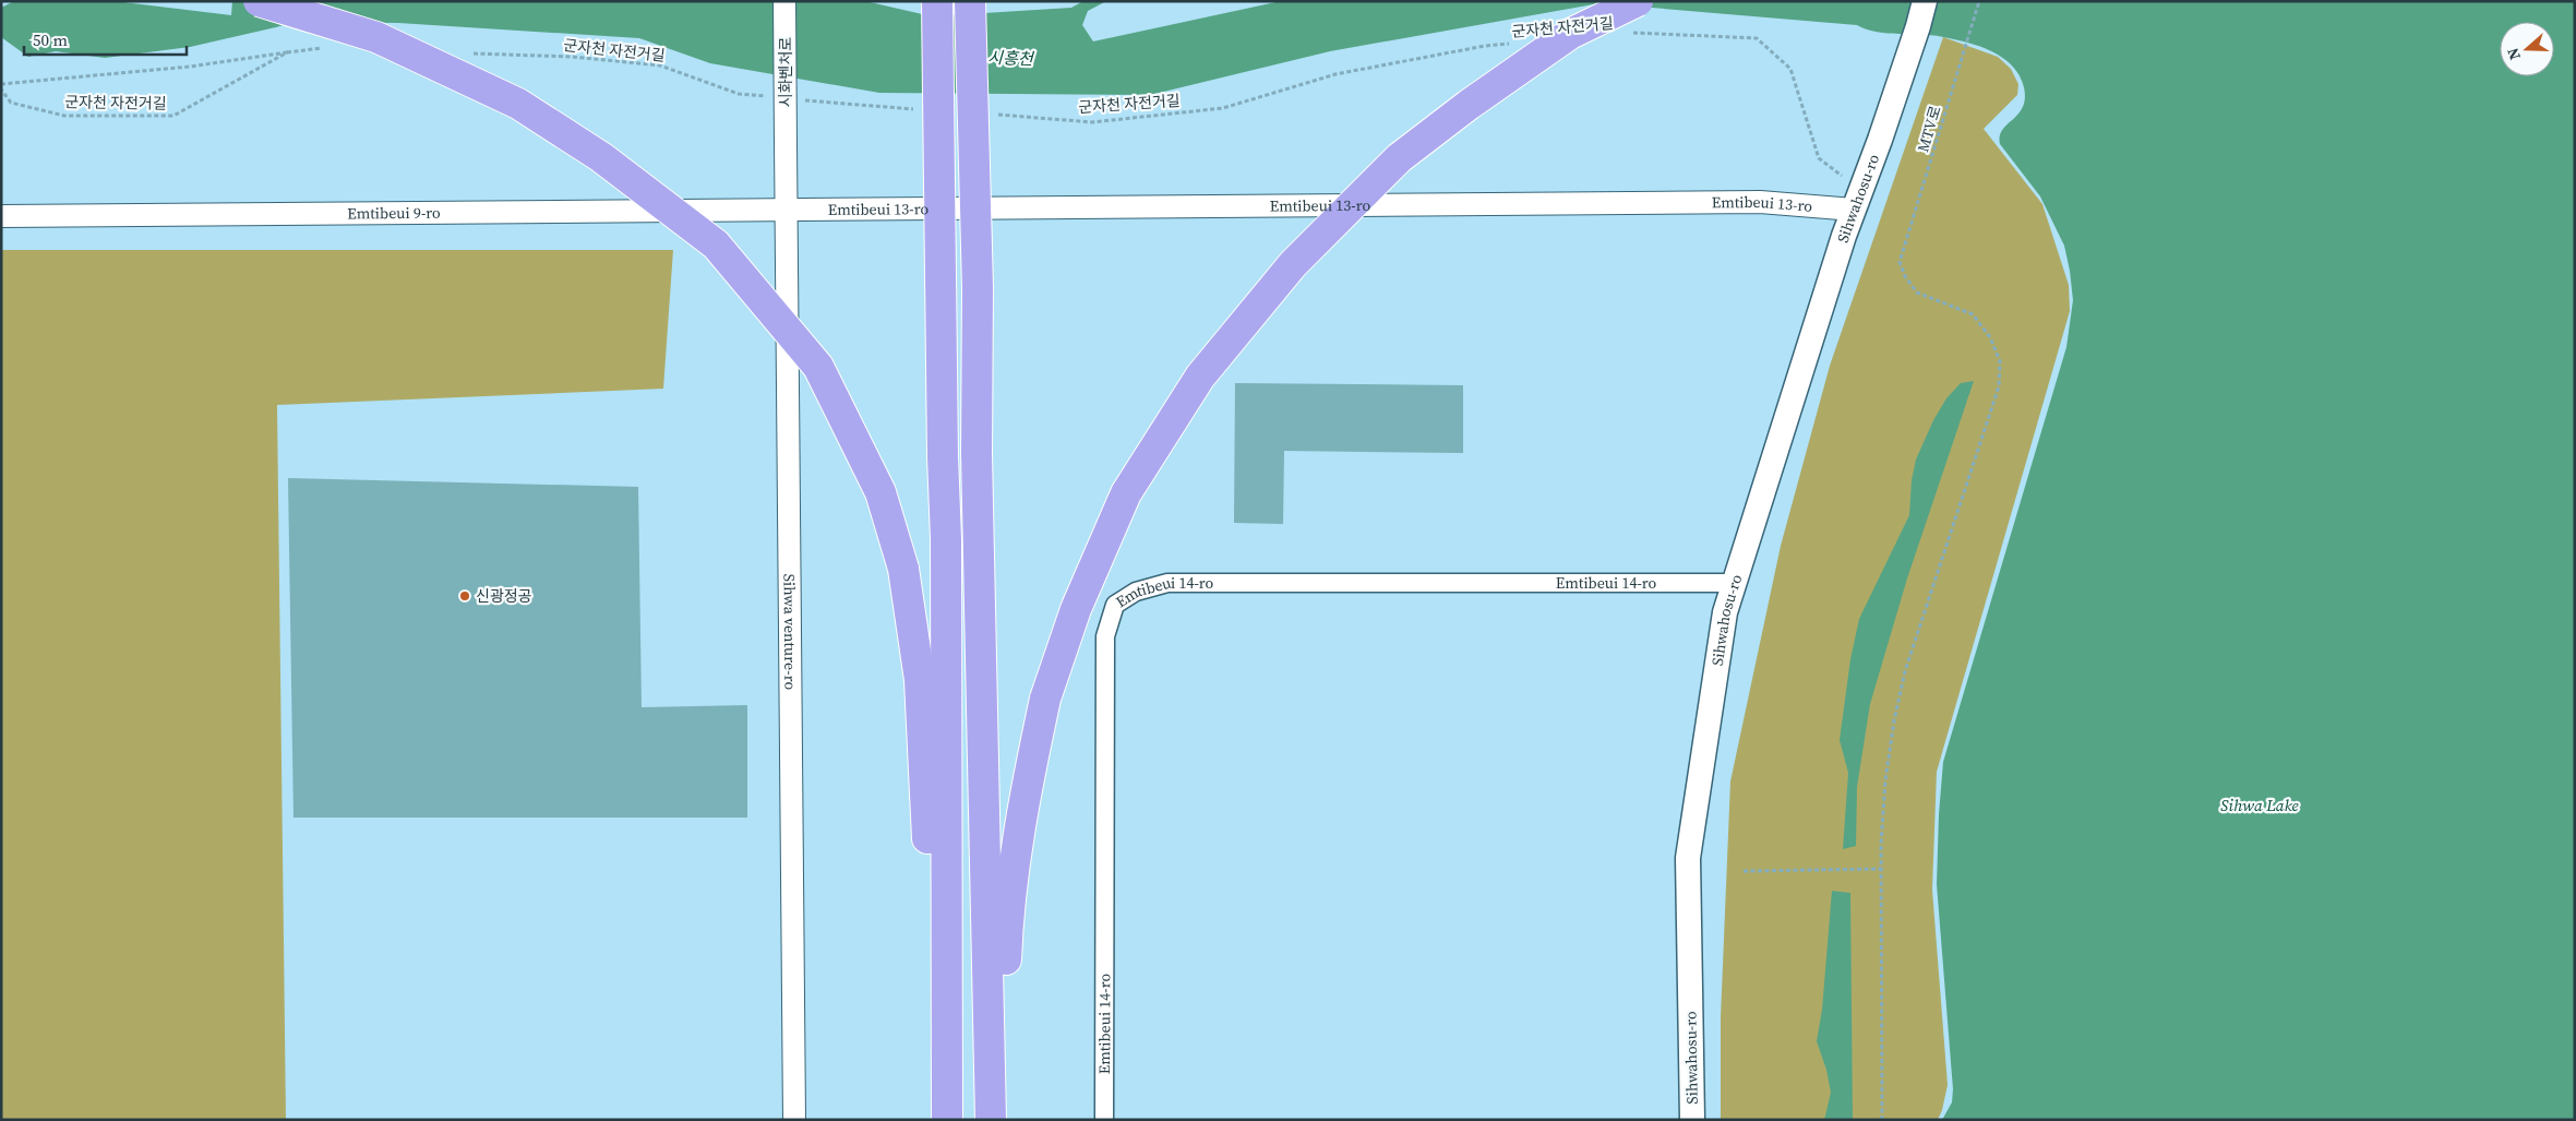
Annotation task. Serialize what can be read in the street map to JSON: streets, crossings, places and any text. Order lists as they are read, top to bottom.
{
  "streets": {
    "main road": ["Sihwahosu-ro"],
    "street": [
      "시화벤처로",
      "Emtibeui 13-ro",
      "Emtibeui 9-ro",
      "Emtibeui 14-ro",
      "Sihwa venture-ro"
    ],
    "path": ["군자천 자전거길", "MTV로"]
  },
  "crossings": [
    ["시화벤처로", "Sihwa venture-ro"],
    ["Sihwahosu-ro", "Emtibeui 13-ro"],
    ["Sihwahosu-ro", "Emtibeui 14-ro"],
    ["Emtibeui 13-ro", "Emtibeui 9-ro"],
    ["Emtibeui 13-ro", "Sihwa venture-ro"],
    ["Emtibeui 9-ro", "Sihwa venture-ro"]
  ],
  "water": ["시흥천", "Sihwa Lake"],
  "places": ["신광정공"],
  "scale_bar": "50 m",
  "north": "left"
}
